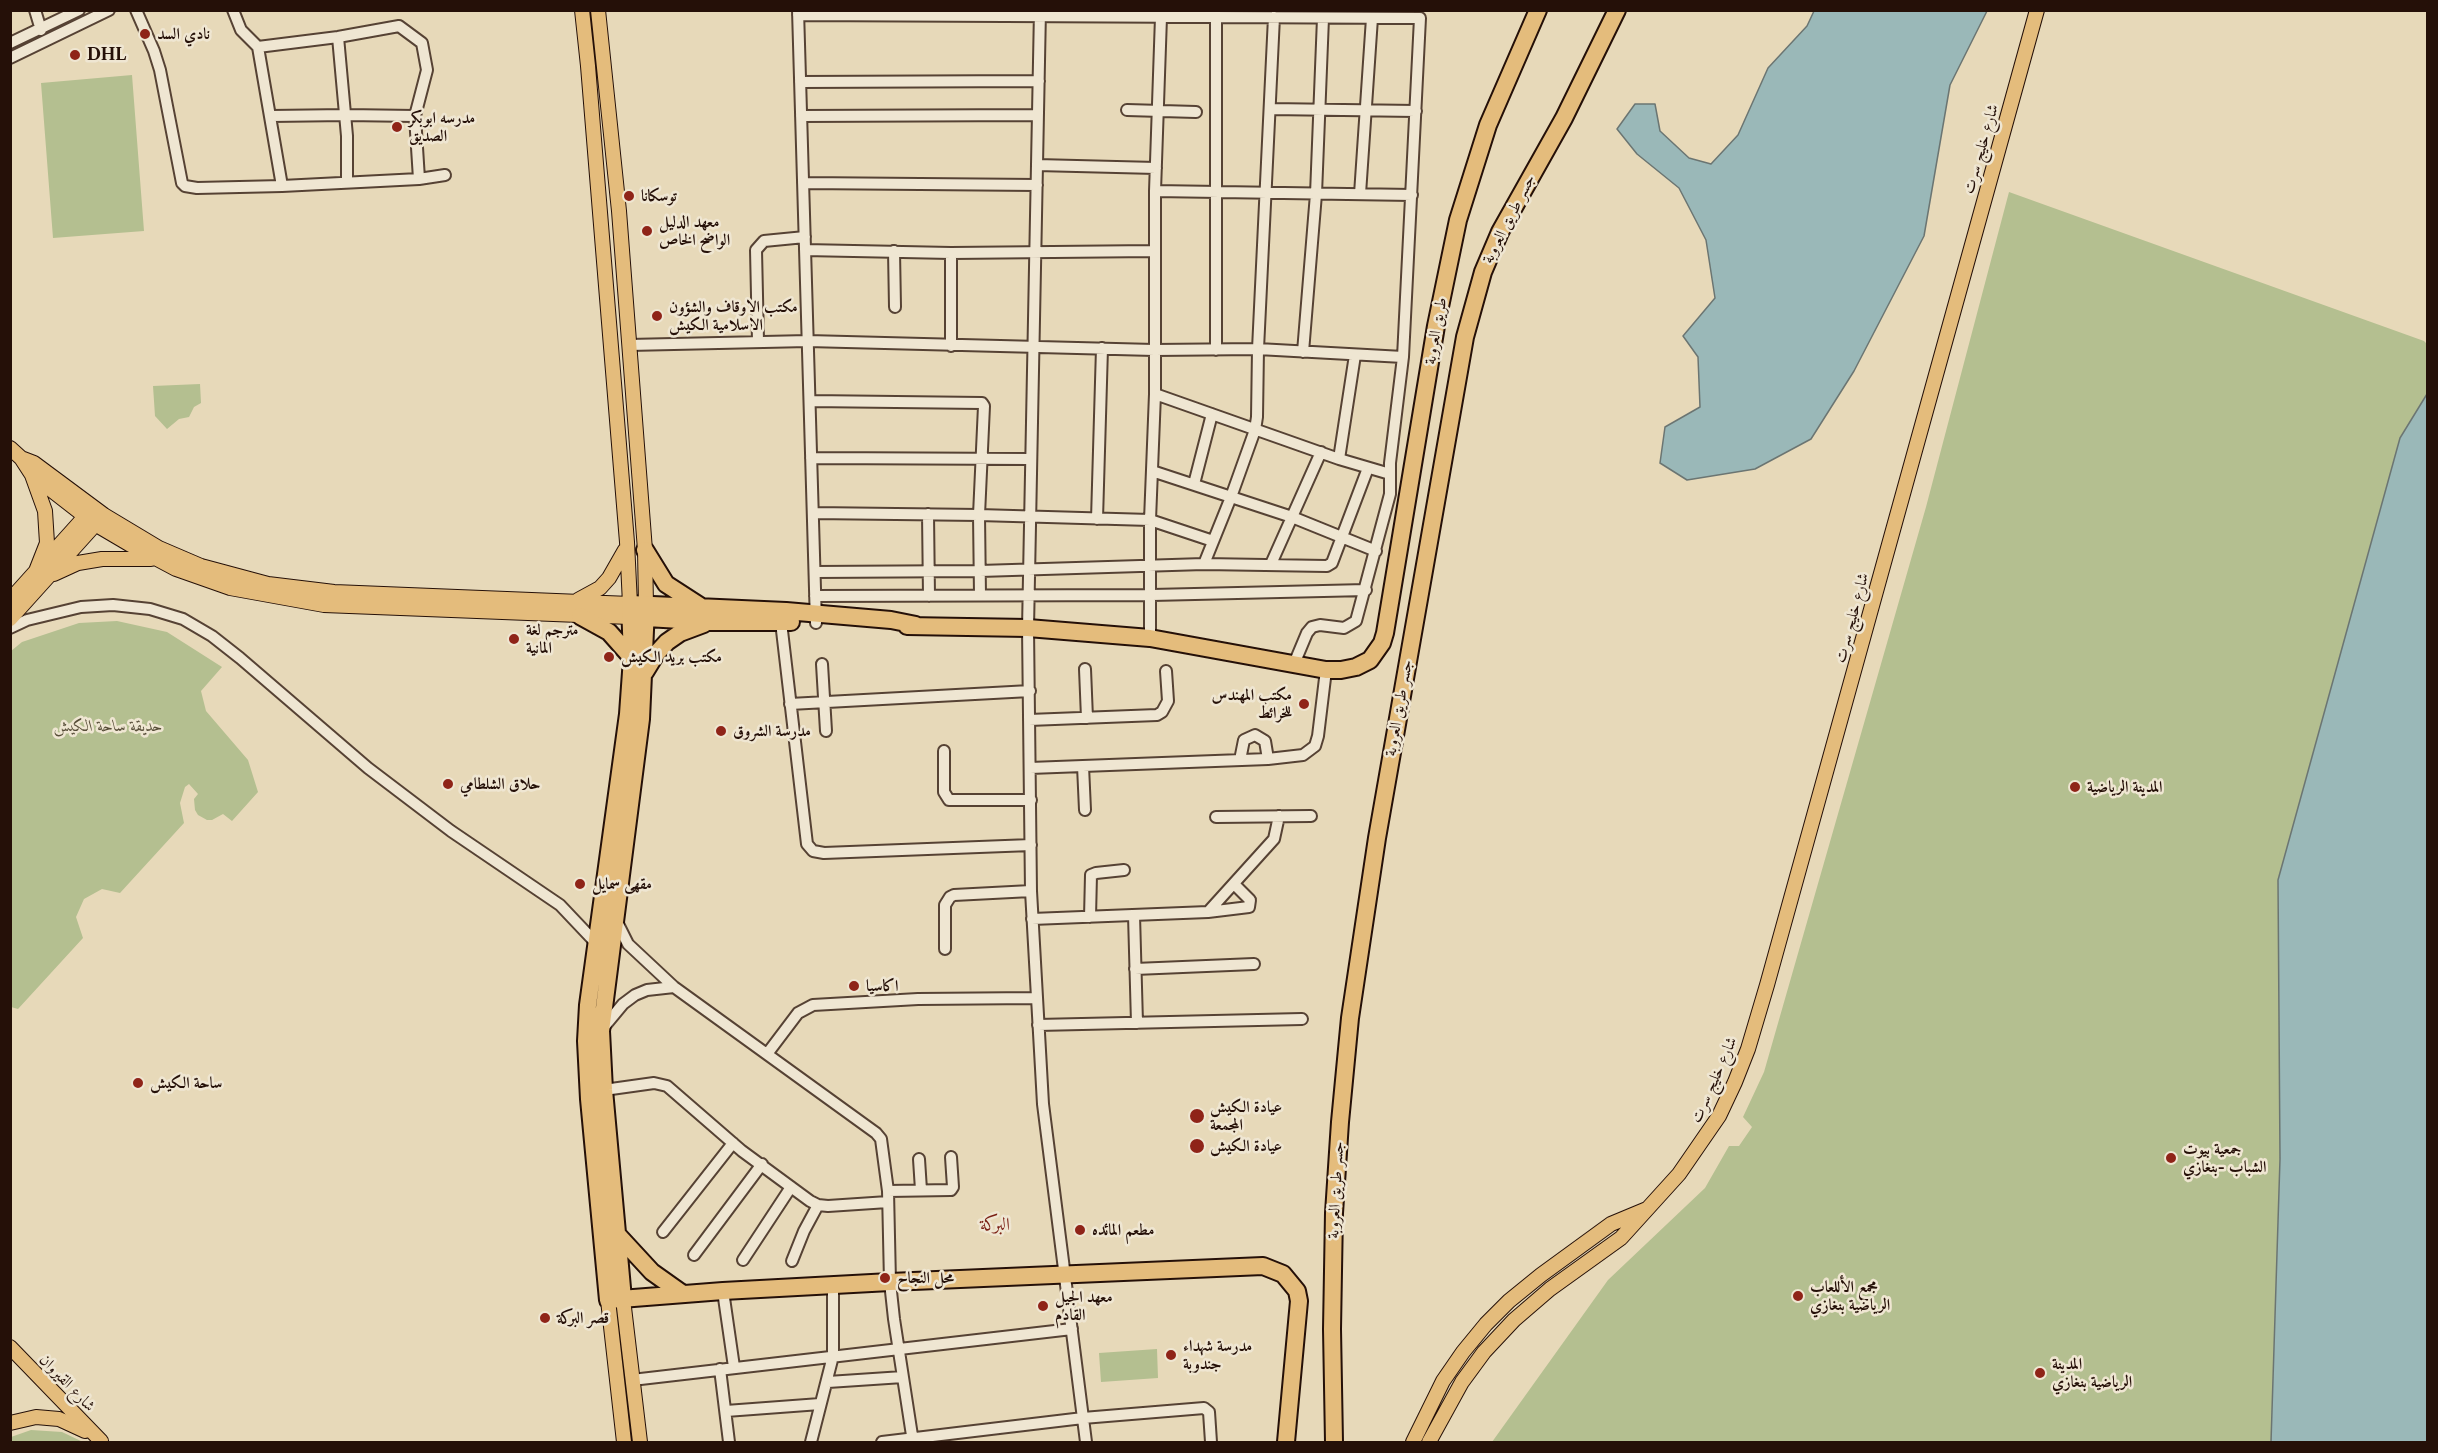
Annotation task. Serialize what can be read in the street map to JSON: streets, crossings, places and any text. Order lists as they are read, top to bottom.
{
  "streets": {
    "highway": ["جسر طريق العروبة", "طريق العروبة"],
    "main road": ["شارع خليج سرت", "شارع القيروان"]
  },
  "districts": ["البركة"],
  "parks": ["حديقة ساحة الكيش"],
  "places": [
    "نادي السد",
    "DHL",
    "مدرسه ابوبكر الصديق",
    "توسكانا",
    "معهد الدليل الواضح الخاص",
    "مكتب الاوقاف والشؤون الاسلامية الكيش",
    "مترجم لغة المانية",
    "مكتب بريد الكيش",
    "مكتب المهندس للخرائط",
    "مدرسة الشروق",
    "حلاق الشلطامي",
    "المدينة الرياضية",
    "مقهى سمايل",
    "اكاسيا",
    "ساحة الكيش",
    "عيادة الكيش المجمعة",
    "عيادة الكيش",
    "جمعية بيوت الشباب -بنغازي",
    "مطعم المائده",
    "محل النجاح",
    "مجمع الأللعاب الرياضية بنغازي",
    "معهد الجيل القادم",
    "قصر البركة",
    "مدرسة شهداء جندوبة",
    "المدينة الرياضية بنغازي"
  ]
}
